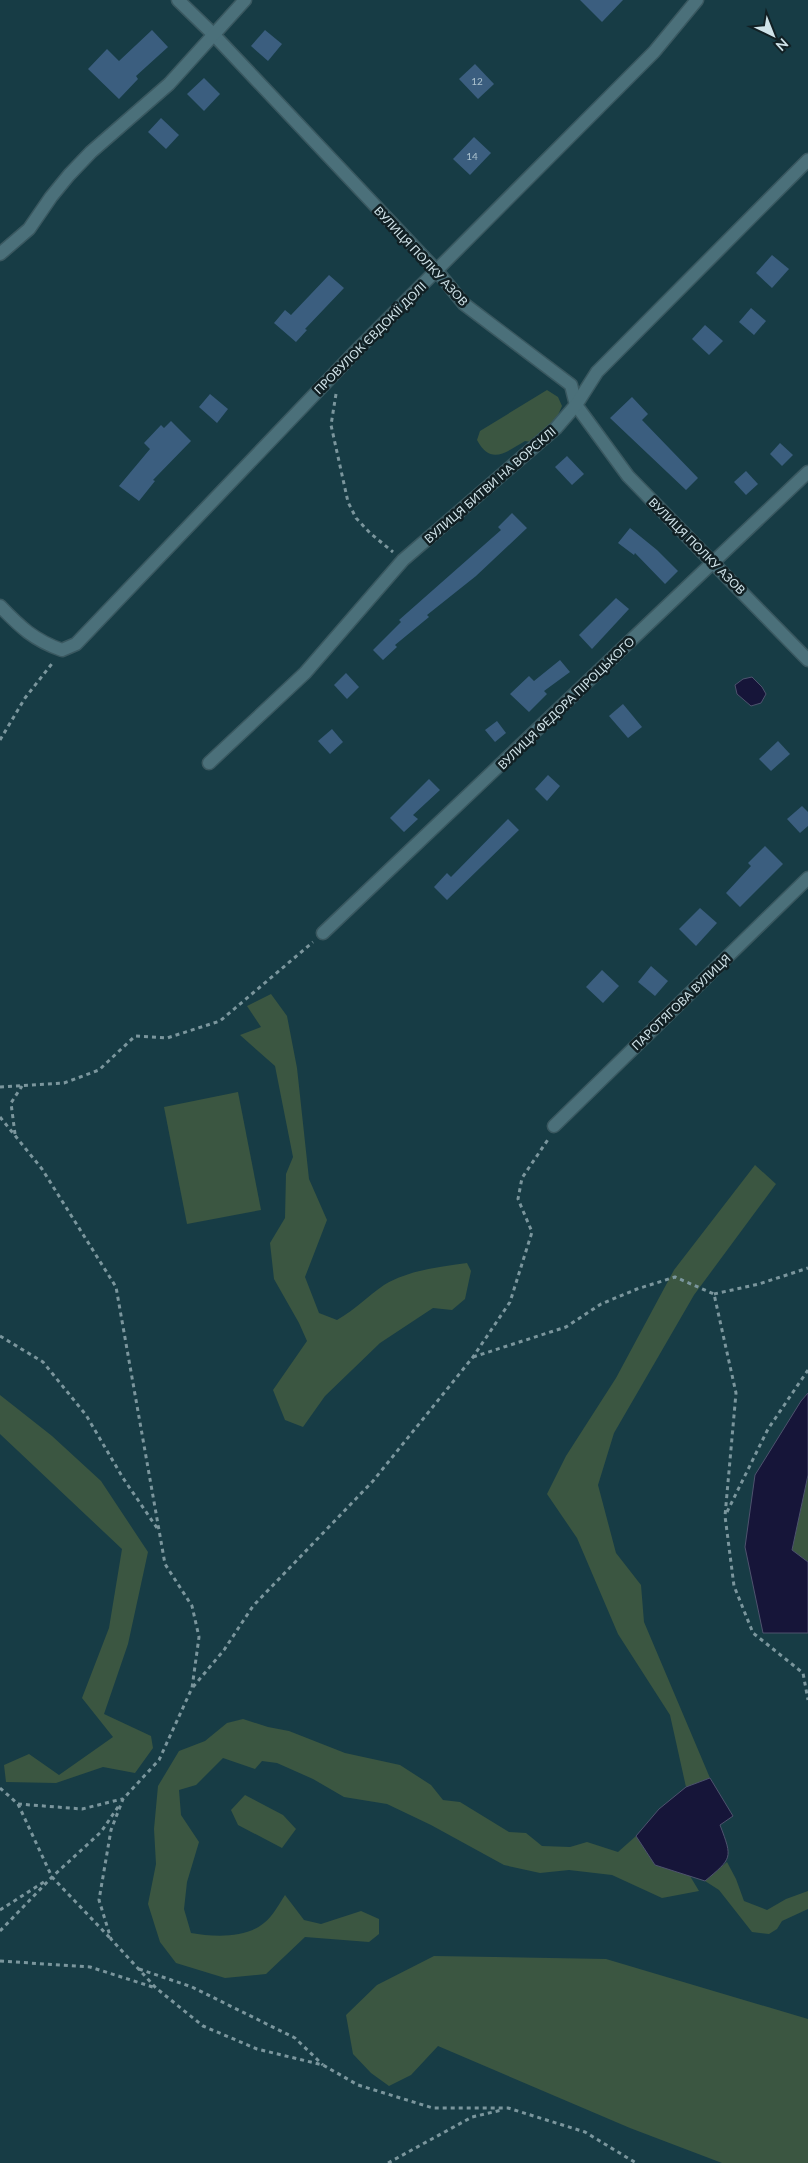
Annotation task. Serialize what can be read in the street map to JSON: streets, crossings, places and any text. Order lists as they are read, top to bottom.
{
  "streets": {
    "street": [
      "ВУЛИЦЯ ПОЛКУ АЗОВ",
      "ПРОВУЛОК ЄВДОКІЇ ДОЛІ",
      "ВУЛИЦЯ БИТВИ НА ВОРСКЛІ",
      "ВУЛИЦЯ ФЕДОРА ПІРОЦЬКОГО",
      "ПАРОТЯГОВА ВУЛИЦЯ"
    ]
  },
  "crossings": [
    ["ВУЛИЦЯ ПОЛКУ АЗОВ", "ПРОВУЛОК ЄВДОКІЇ ДОЛІ"],
    ["ВУЛИЦЯ ПОЛКУ АЗОВ", "ВУЛИЦЯ БИТВИ НА ВОРСКЛІ"],
    ["ВУЛИЦЯ ПОЛКУ АЗОВ", "ВУЛИЦЯ ФЕДОРА ПІРОЦЬКОГО"]
  ],
  "house_numbers": ["12", "14"],
  "north": "bottom right"
}
